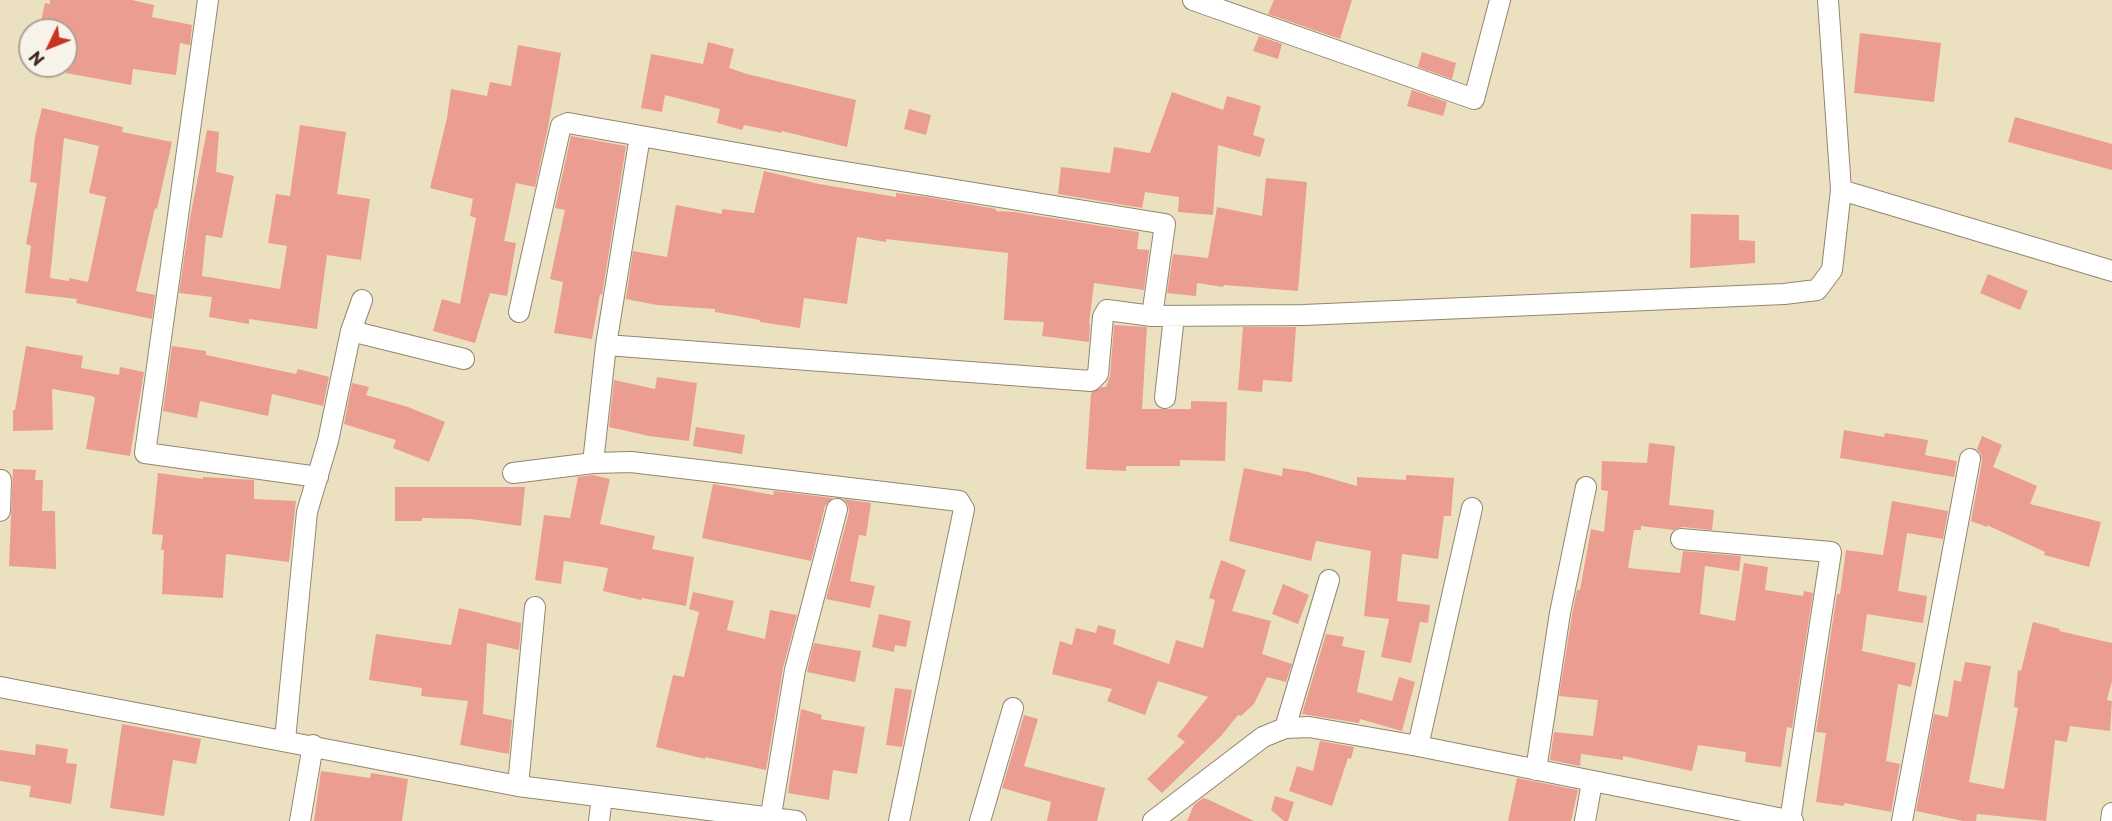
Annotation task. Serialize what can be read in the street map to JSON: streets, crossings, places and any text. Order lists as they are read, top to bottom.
{
  "north": "bottom left"
}
